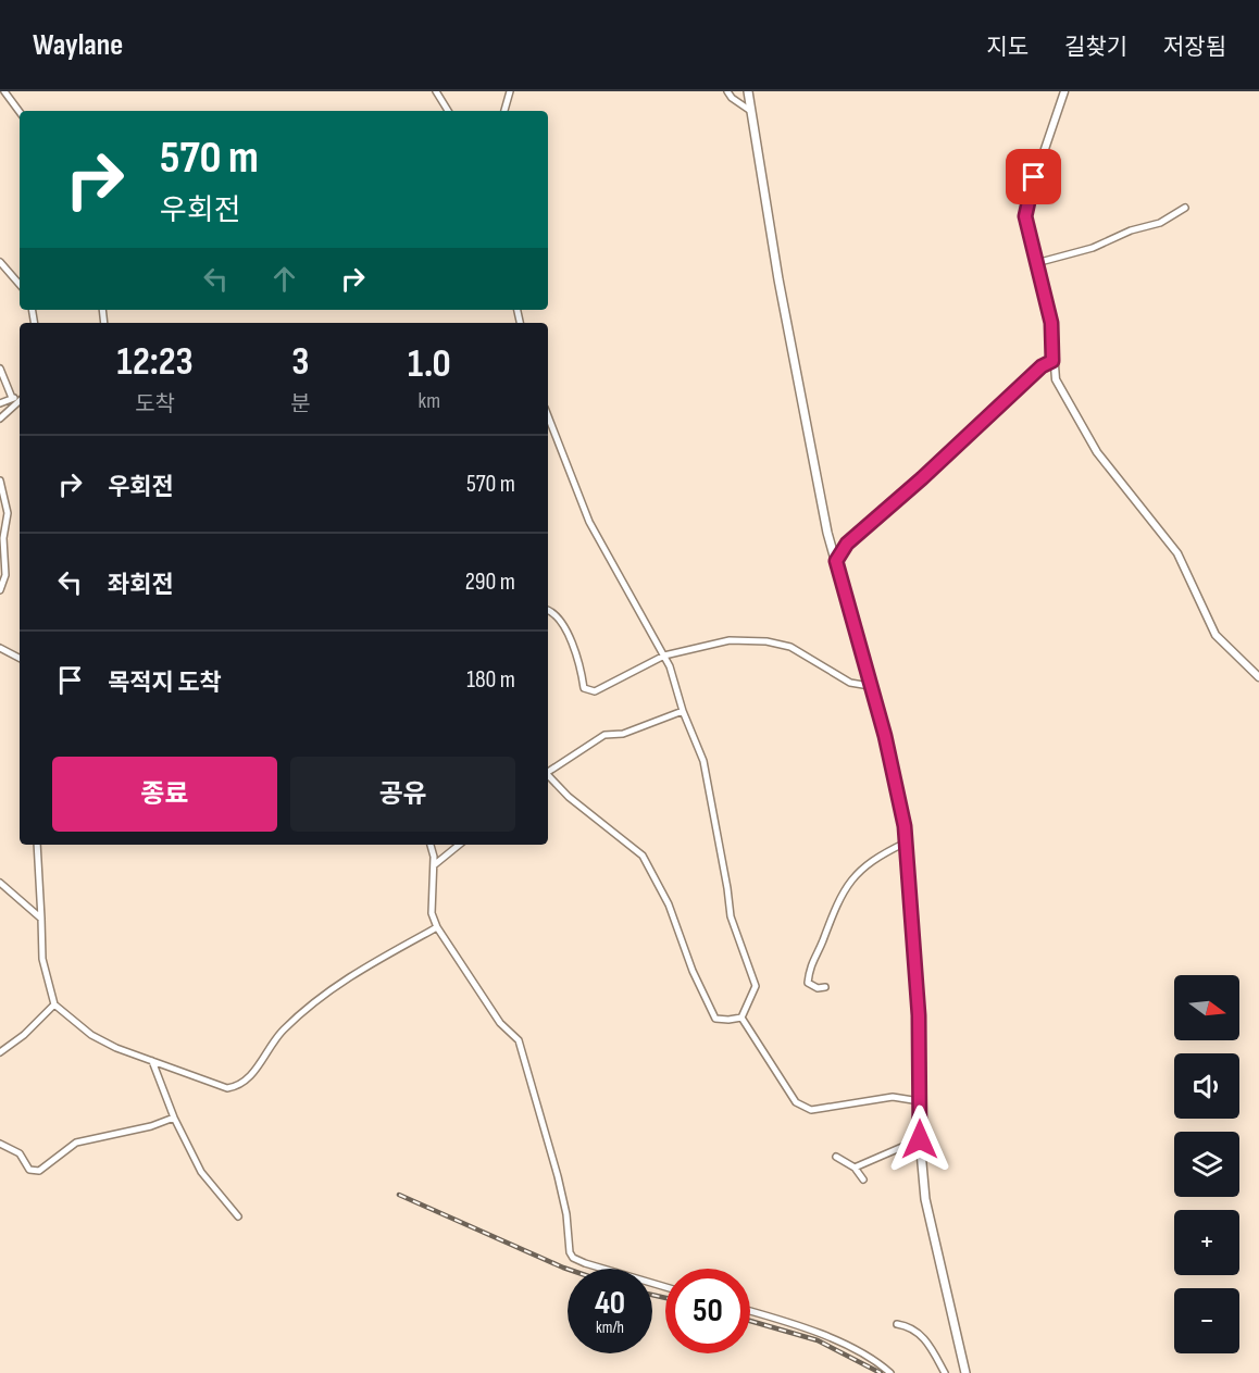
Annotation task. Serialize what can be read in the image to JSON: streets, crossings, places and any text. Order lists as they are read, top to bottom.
{
  "north": "right",
  "page": {
    "header": "Waylane",
    "nav": ["지도", "길찾기", "저장됨"],
    "turn": ["570 m", "우회전"],
    "eta": [
      "12:23",
      "도착",
      "3",
      "분",
      "1.0",
      "km"
    ],
    "list": [
      {
        "name": "우회전",
        "value": "570 m"
      },
      {
        "name": "좌회전",
        "value": "290 m"
      },
      {
        "name": "목적지 도착",
        "value": "180 m"
      }
    ],
    "buttons": ["종료", "공유"],
    "map_buttons": ["+", "−"],
    "speed": "40 km/h",
    "limit": "50"
  }
}
